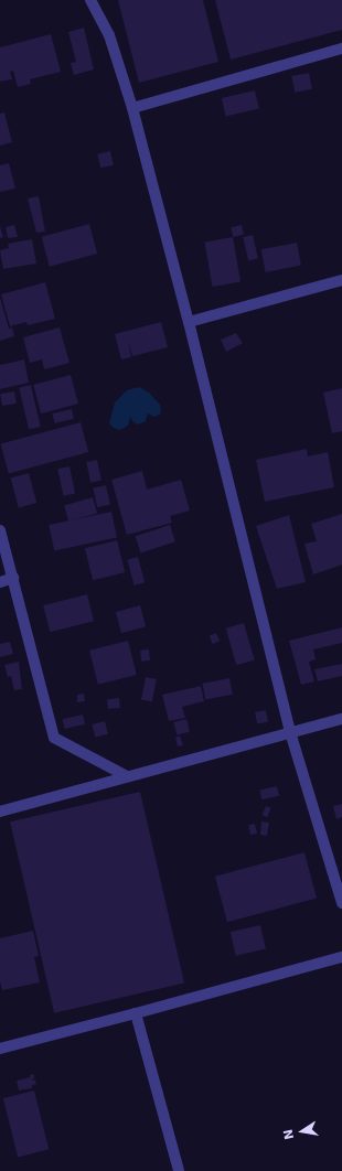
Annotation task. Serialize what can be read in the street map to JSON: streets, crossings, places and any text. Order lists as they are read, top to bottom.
{
  "north": "left"
}
